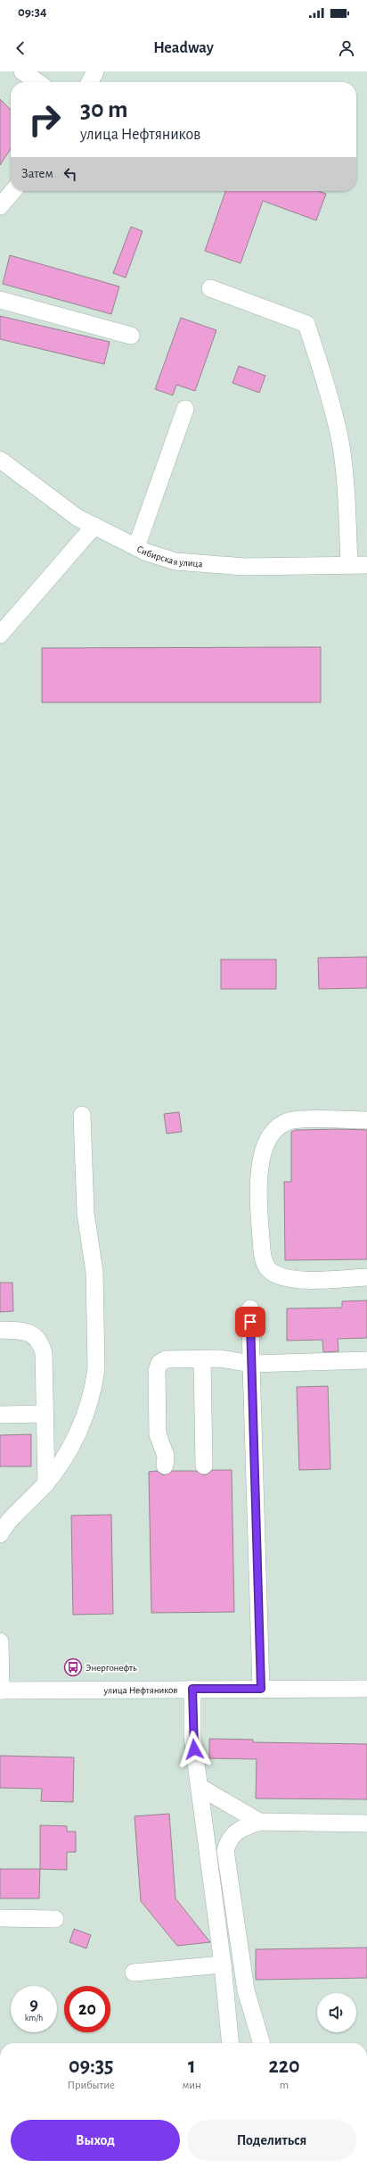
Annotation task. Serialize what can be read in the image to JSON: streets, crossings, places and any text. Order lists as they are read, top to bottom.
{
  "streets": {
    "street": ["Сибирская улица", "улица Нефтяников"]
  },
  "places": {
    "bus stop": ["Энергонефть"]
  },
  "page": {
    "status": "09:34",
    "header": "Headway",
    "turn": ["30 m", "улица Нефтяников"],
    "then": "Затем",
    "speed": "9 km/h",
    "limit": "20",
    "eta": [
      "09:35",
      "Прибытие",
      "1",
      "мин",
      "220",
      "m"
    ],
    "buttons": ["Выход", "Поделиться"]
  }
}
